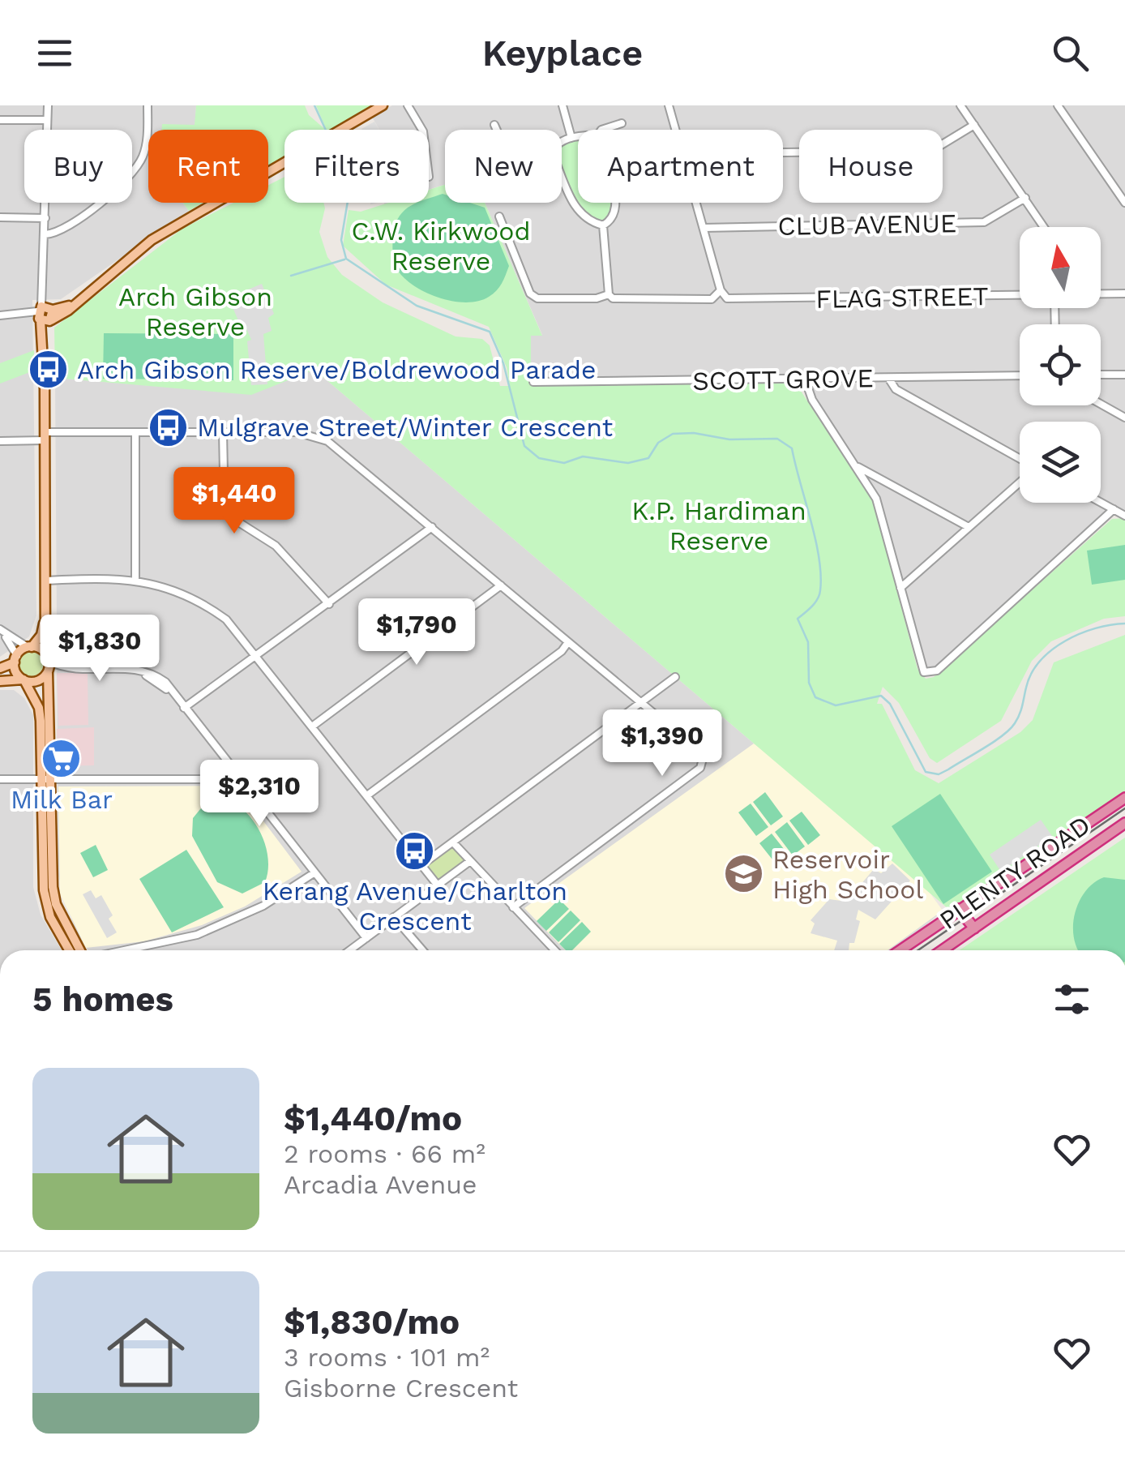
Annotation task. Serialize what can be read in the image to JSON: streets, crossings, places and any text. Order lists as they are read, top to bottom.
{
  "streets": {
    "highway": ["PLENTY ROAD"],
    "street": ["CLUB AVENUE", "FLAG STREET", "SCOTT GROVE"]
  },
  "parks": ["C.W. Kirkwood Reserve", "Arch Gibson Reserve", "K.P. Hardiman Reserve"],
  "places": {
    "bus stop": ["Arch Gibson Reserve/Boldrewood Parade", "Mulgrave Street/Winter Crescent", "Kerang Avenue/Charlton Crescent"],
    "supermarket": ["Milk Bar"],
    "school or university": ["Reservoir High School"]
  },
  "north": "top",
  "page": {
    "header": "Keyplace",
    "chip": [
      "Buy",
      "Rent",
      "Filters",
      "New",
      "Apartment",
      "House"
    ],
    "price": [
      "$1,440",
      "$1,790",
      "$1,830",
      "$1,390",
      "$2,310"
    ],
    "heading": "5 homes",
    "list": [
      {
        "name": "$1,440/mo",
        "note": "2 rooms · 66 m² · Arcadia Avenue"
      },
      {
        "name": "$1,830/mo",
        "note": "3 rooms · 101 m² · Gisborne Crescent"
      }
    ]
  }
}
